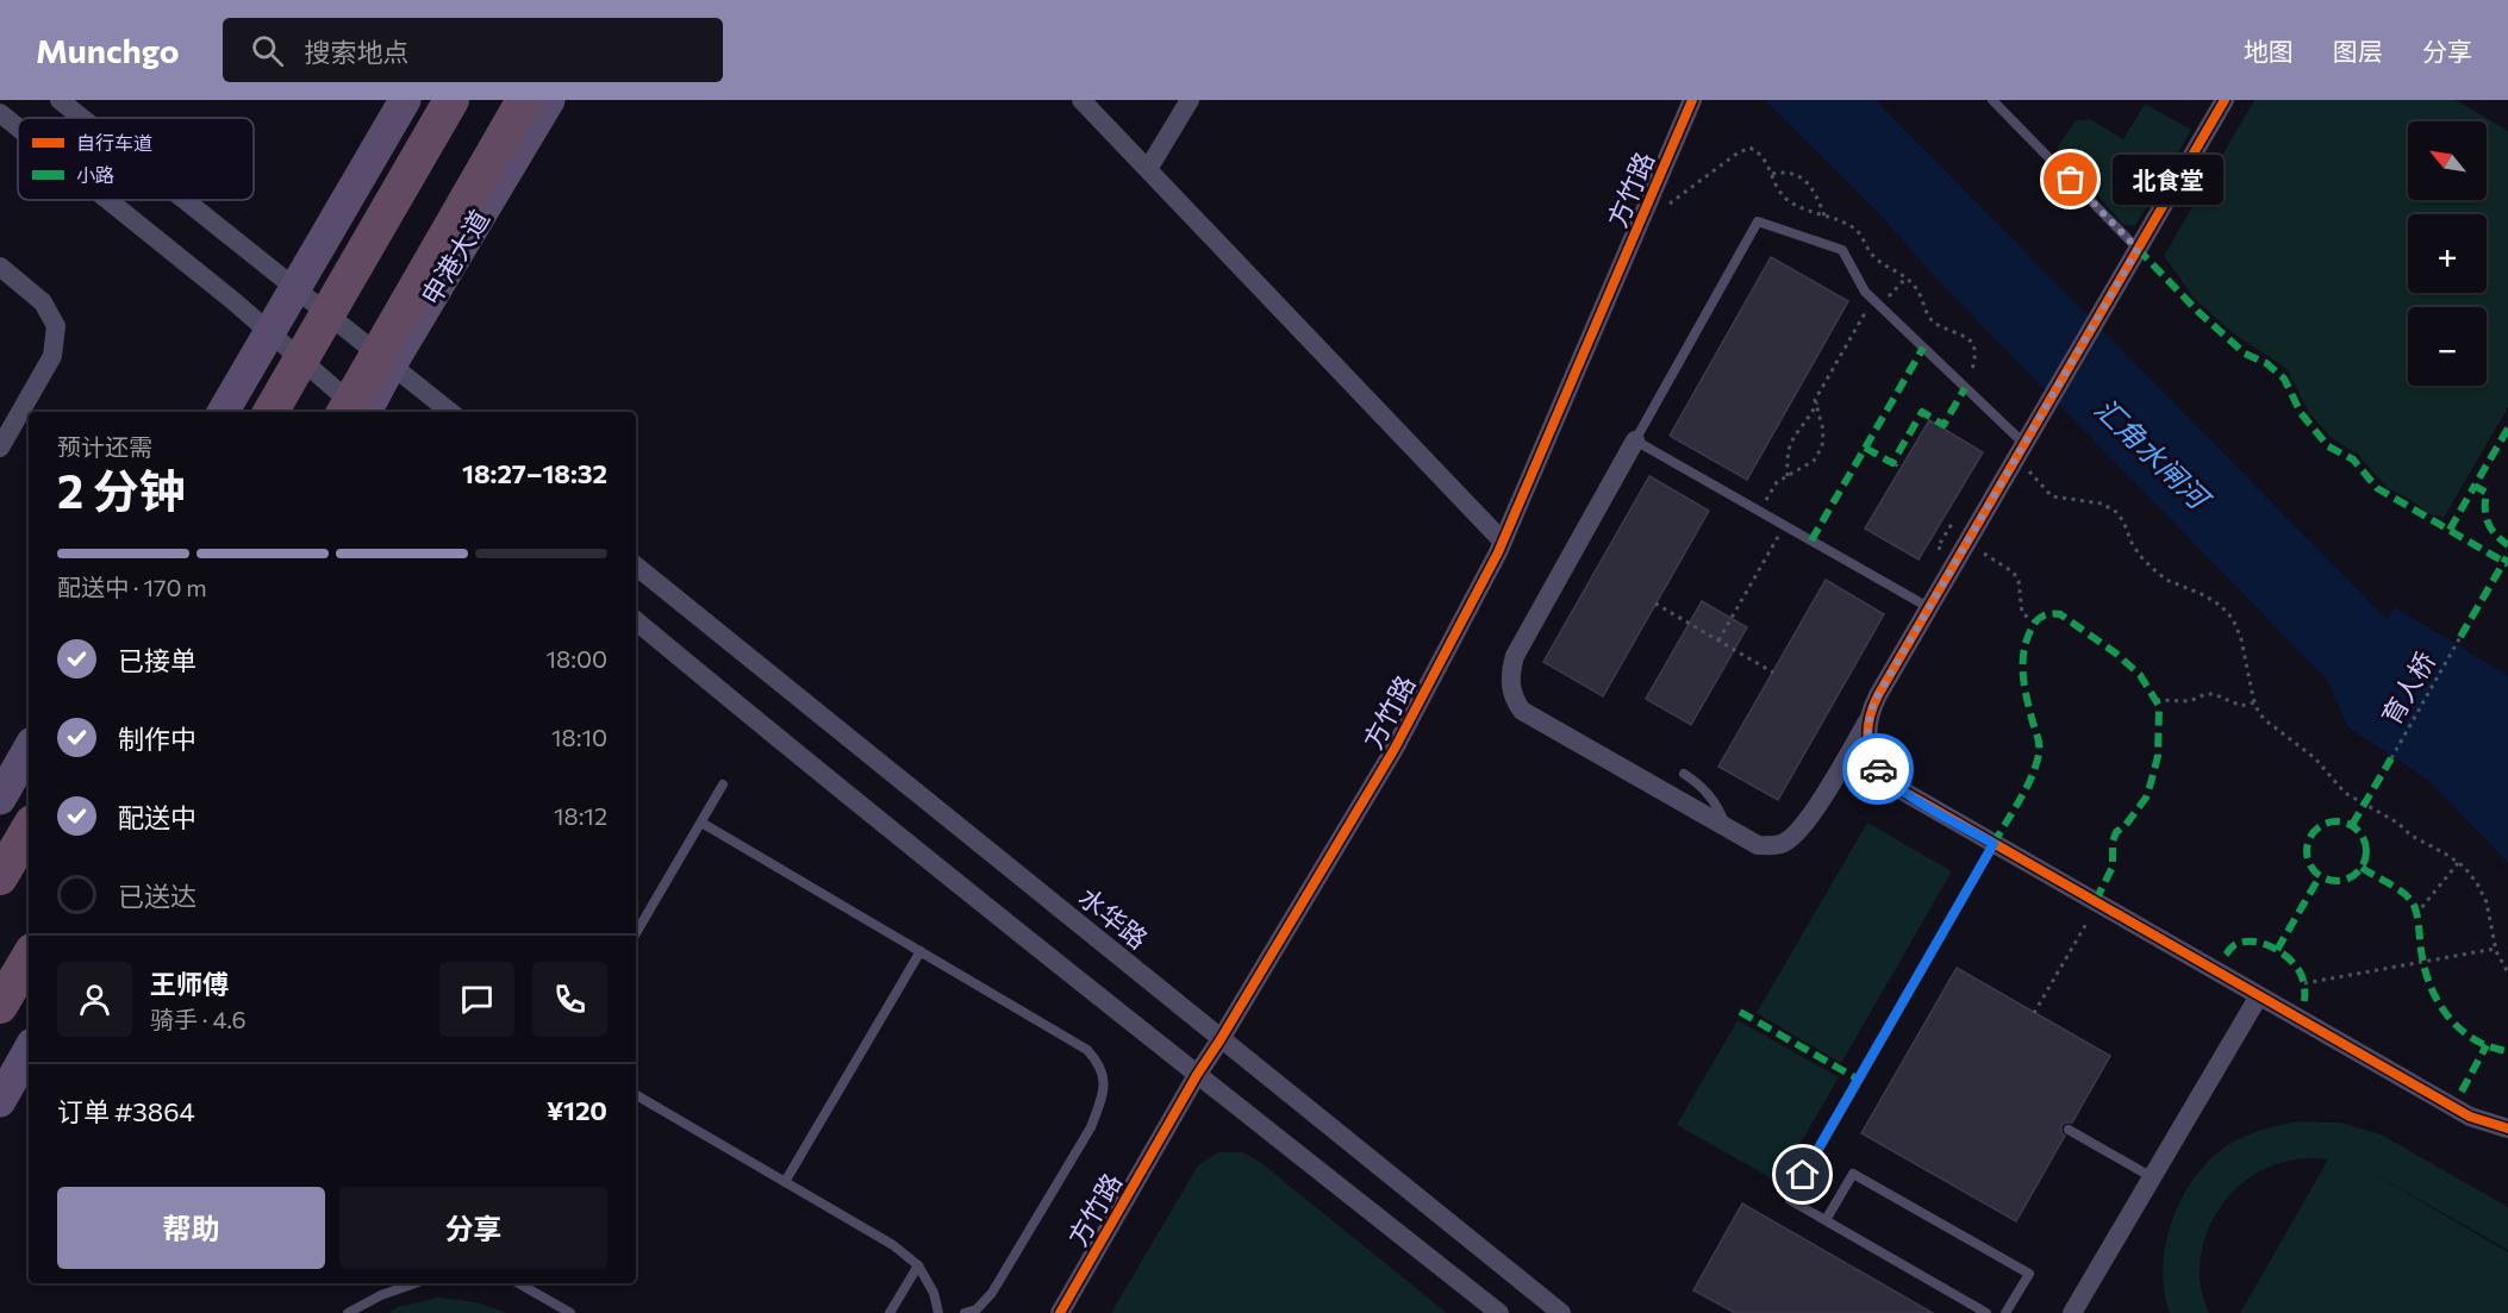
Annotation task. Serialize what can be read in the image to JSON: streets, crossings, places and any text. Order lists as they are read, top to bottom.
{
  "streets": {
    "main road": ["申港大道"],
    "street": ["方竹路", "水华路"],
    "path": ["育人桥"]
  },
  "crossings": [
    ["方竹路", "水华路"]
  ],
  "water": ["汇角水闸河"],
  "places": ["北食堂"],
  "legend": ["自行车道", "小路"],
  "north": "top left",
  "page": {
    "header": "Munchgo",
    "search": "搜索地点",
    "nav": ["地图", "图层", "分享"],
    "map_buttons": ["+", "−"],
    "bubble": "北食堂",
    "heading": ["2 分钟", "预计还需", "18:27–18:32"],
    "panel": [
      "王师傅",
      "骑手 · 4.6",
      "订单 #3864",
      "¥120"
    ],
    "bar": "配送中 · 170 m",
    "list": [
      ["已接单", "18:00"],
      ["制作中", "18:10"],
      ["配送中", "18:12"],
      "已送达"
    ],
    "buttons": ["帮助", "分享"]
  }
}
